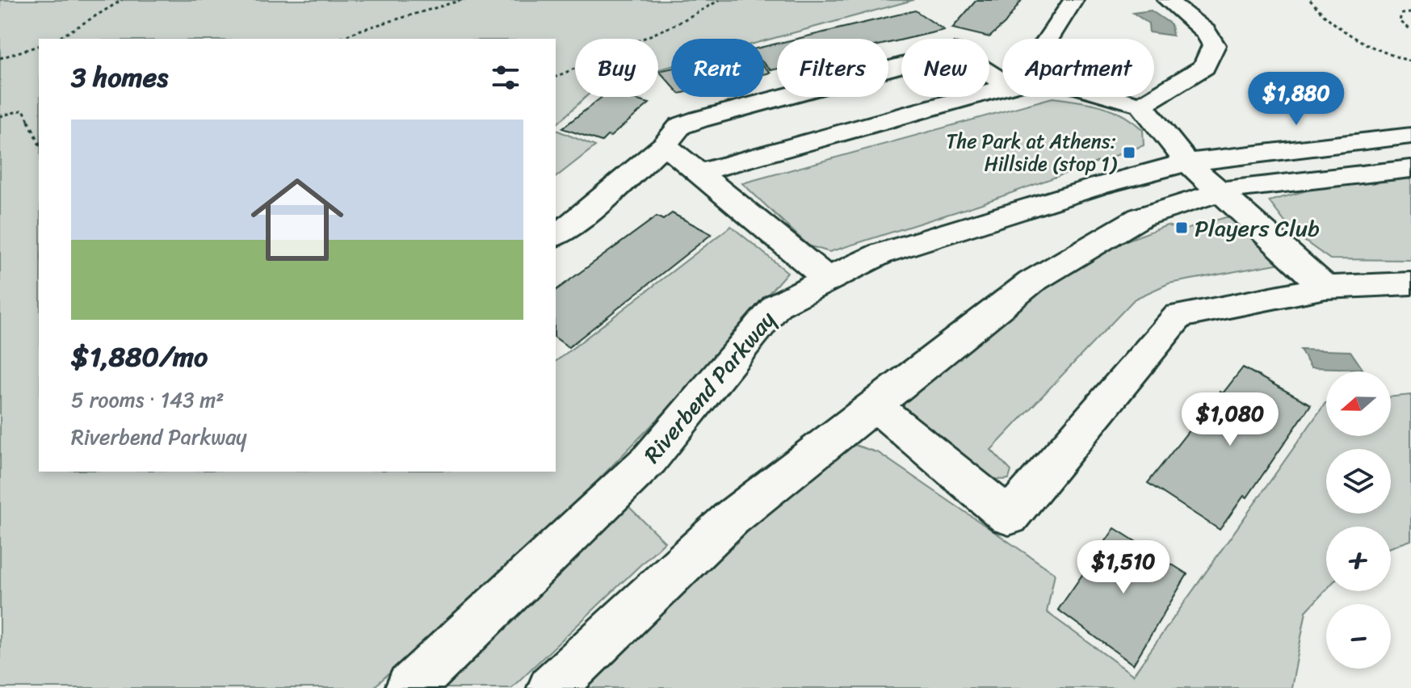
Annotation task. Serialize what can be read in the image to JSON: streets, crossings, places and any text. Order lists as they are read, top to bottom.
{
  "streets": {
    "street": ["Riverbend Parkway"]
  },
  "places": {
    "transit": ["The Park at Athens: Hillside (stop 1)", "Players Club"]
  },
  "north": "left",
  "page": {
    "chip": [
      "Buy",
      "Rent",
      "Filters",
      "New",
      "Apartment"
    ],
    "heading": "3 homes",
    "price": ["$1,880", "$1,080", "$1,510"],
    "list": [
      {
        "name": "$1,880/mo",
        "note": "5 rooms · 143 m² · Riverbend Parkway"
      }
    ],
    "map_buttons": ["+", "−"]
  }
}
